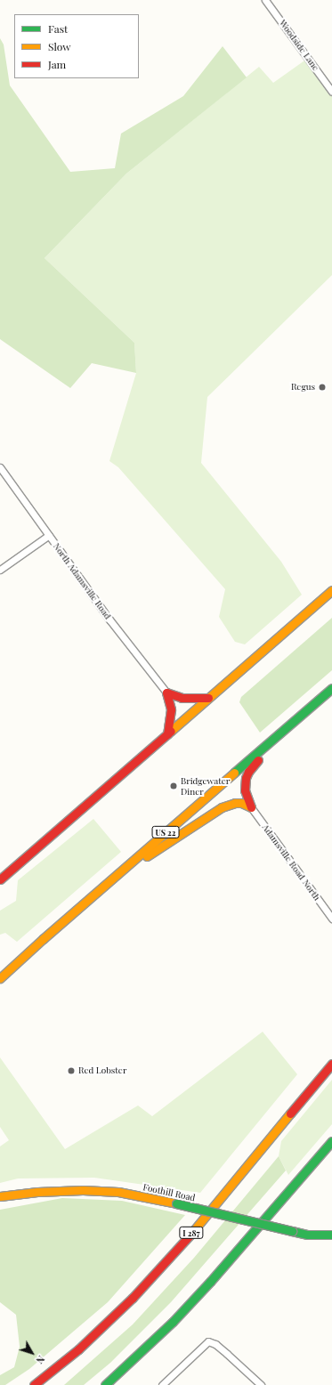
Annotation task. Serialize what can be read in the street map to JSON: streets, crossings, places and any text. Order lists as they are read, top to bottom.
{
  "streets": {
    "main road": ["US 22", "Foothill Road", "I 287"],
    "street": ["Woodside Lane", "North Adamsville Road", "Adamsville Road North"]
  },
  "places": ["Regus", "Bridgewater Diner", "Red Lobster"],
  "legend": ["Fast", "Slow", "Jam"],
  "north": "bottom right"
}
